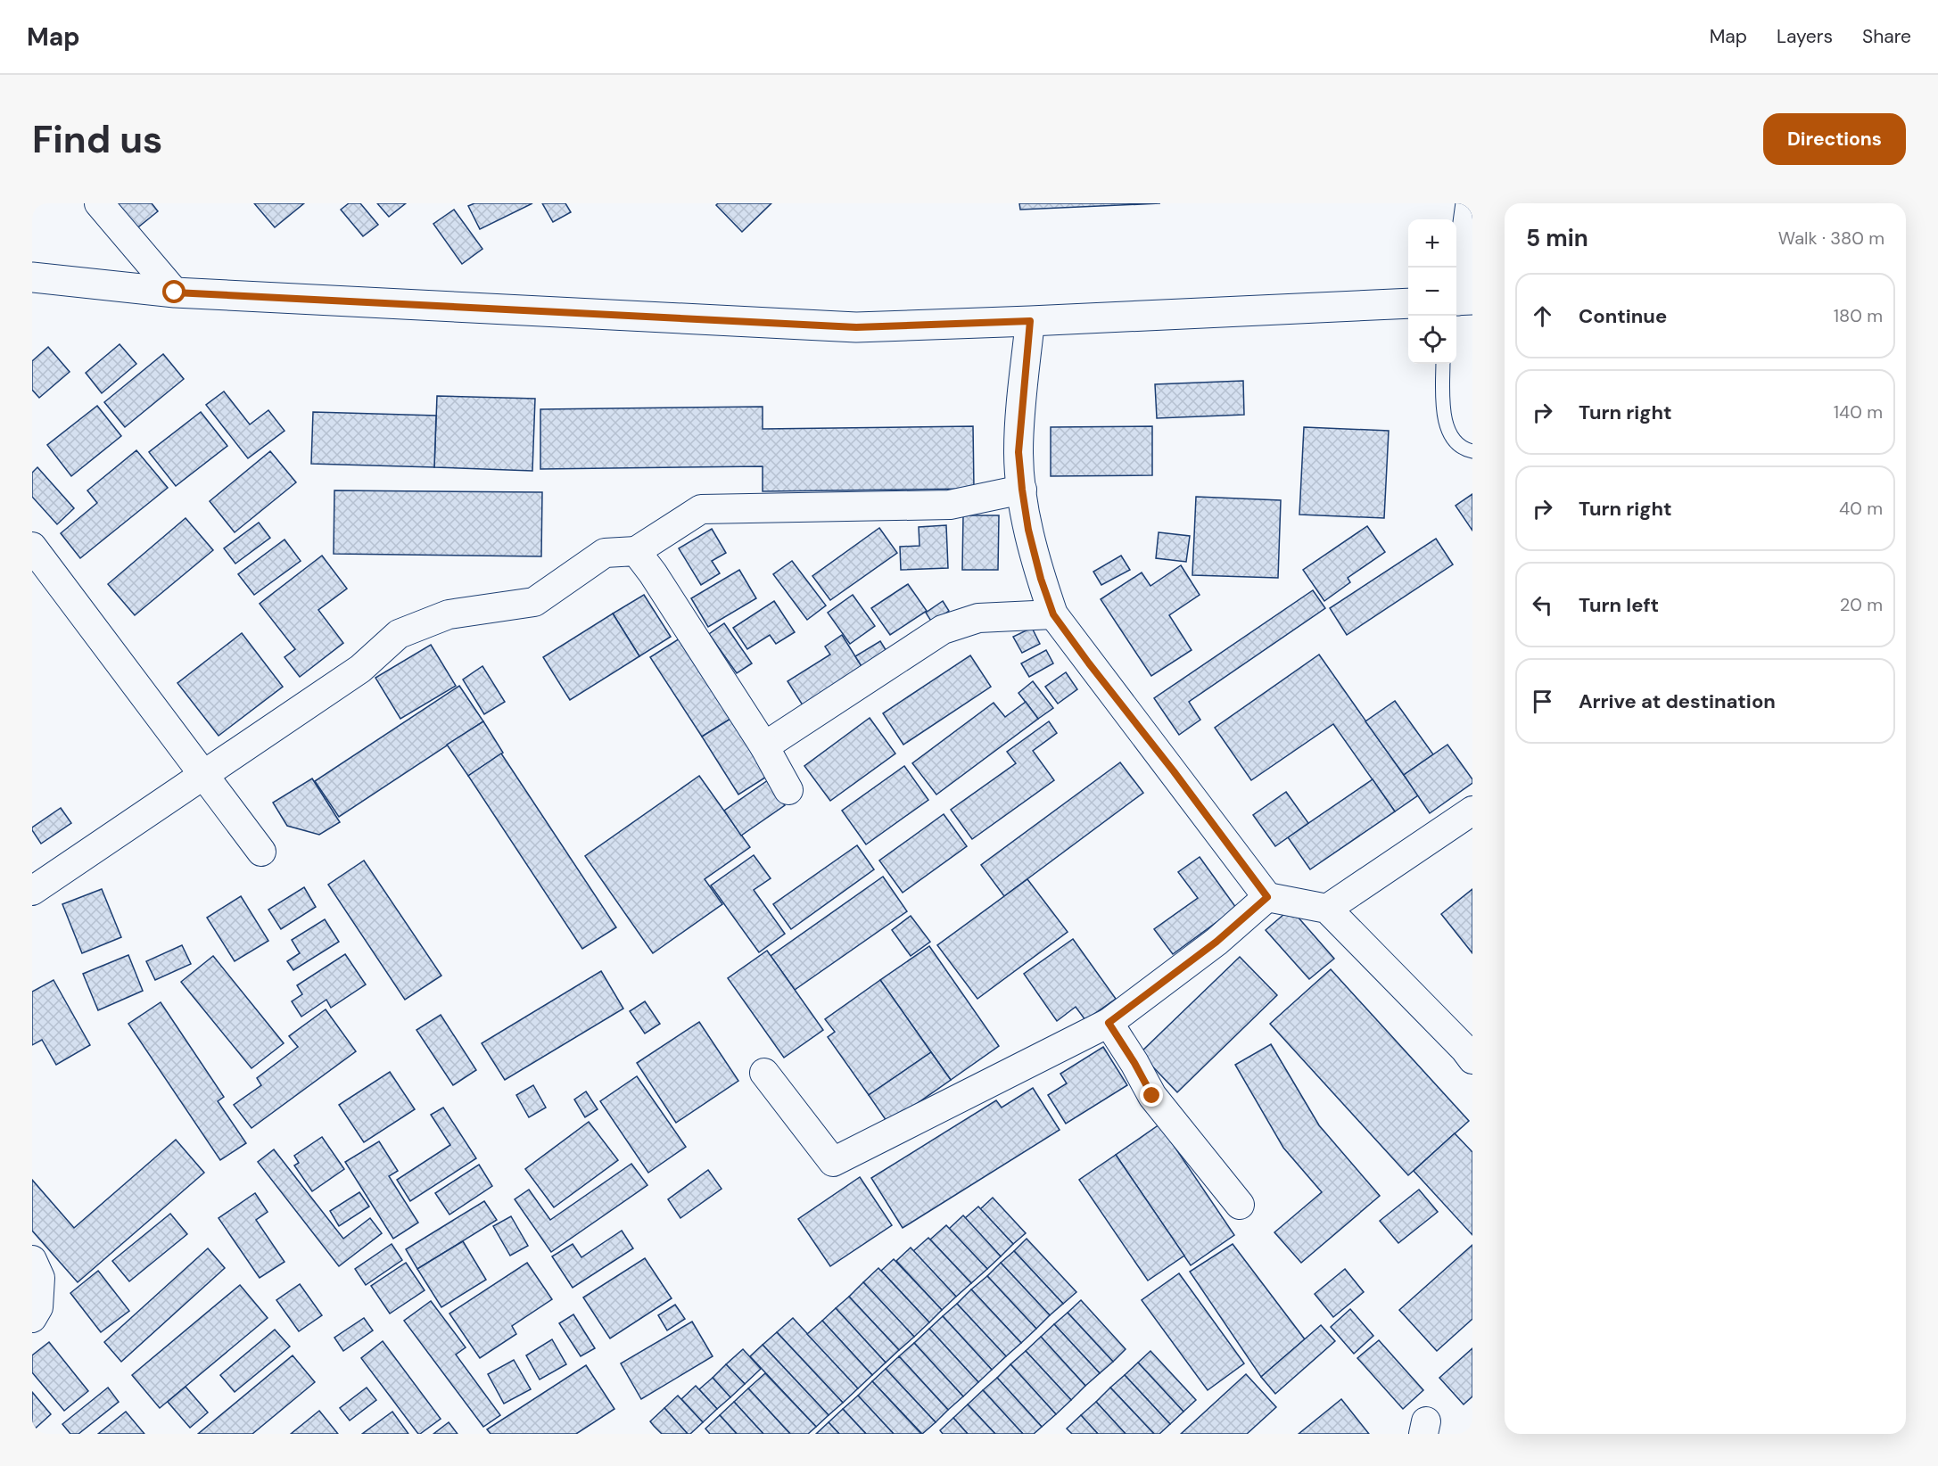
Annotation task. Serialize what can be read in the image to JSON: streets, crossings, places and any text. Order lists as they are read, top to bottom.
{
  "page": {
    "header": "Map",
    "nav": ["Map", "Layers", "Share"],
    "buttons": "Directions",
    "title": "Find us",
    "heading": ["5 min", "Walk · 380 m"],
    "map_buttons": ["+", "−"],
    "list": [
      ["Continue", "180 m"],
      ["Turn right", "140 m"],
      ["Turn right", "40 m"],
      ["Turn left", "20 m"],
      "Arrive at destination"
    ]
  }
}
